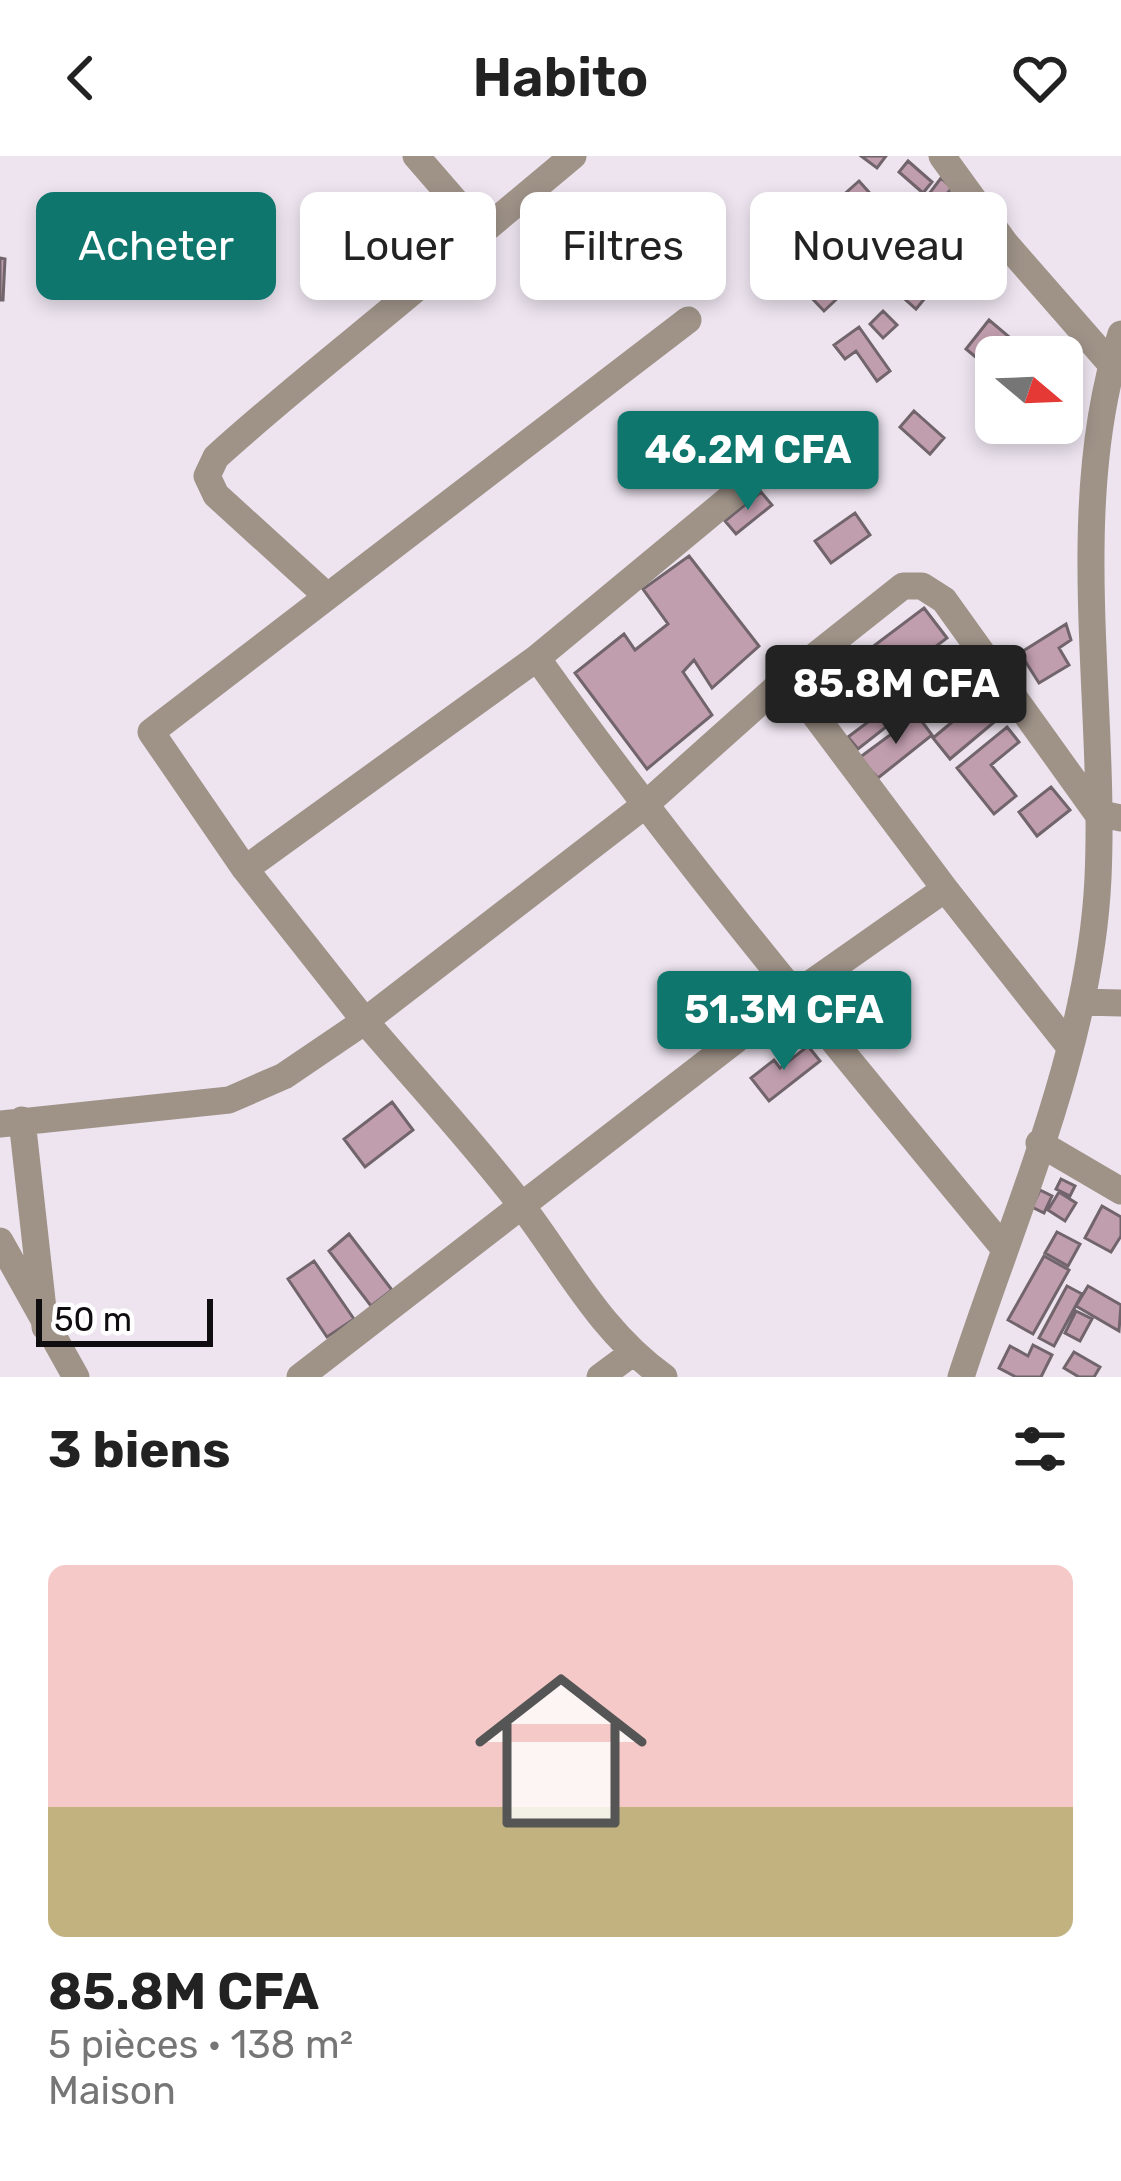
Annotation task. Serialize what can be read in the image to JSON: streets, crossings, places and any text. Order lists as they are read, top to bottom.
{
  "scale_bar": "50 m",
  "north": "right",
  "page": {
    "header": "Habito",
    "chip": [
      "Acheter",
      "Louer",
      "Filtres",
      "Nouveau"
    ],
    "price": ["46.2M CFA", "85.8M CFA", "51.3M CFA"],
    "scale": "50 m",
    "heading": "3 biens",
    "list": [
      {
        "name": "85.8M CFA",
        "note": "5 pièces · 138 m² · Maison"
      }
    ]
  }
}
